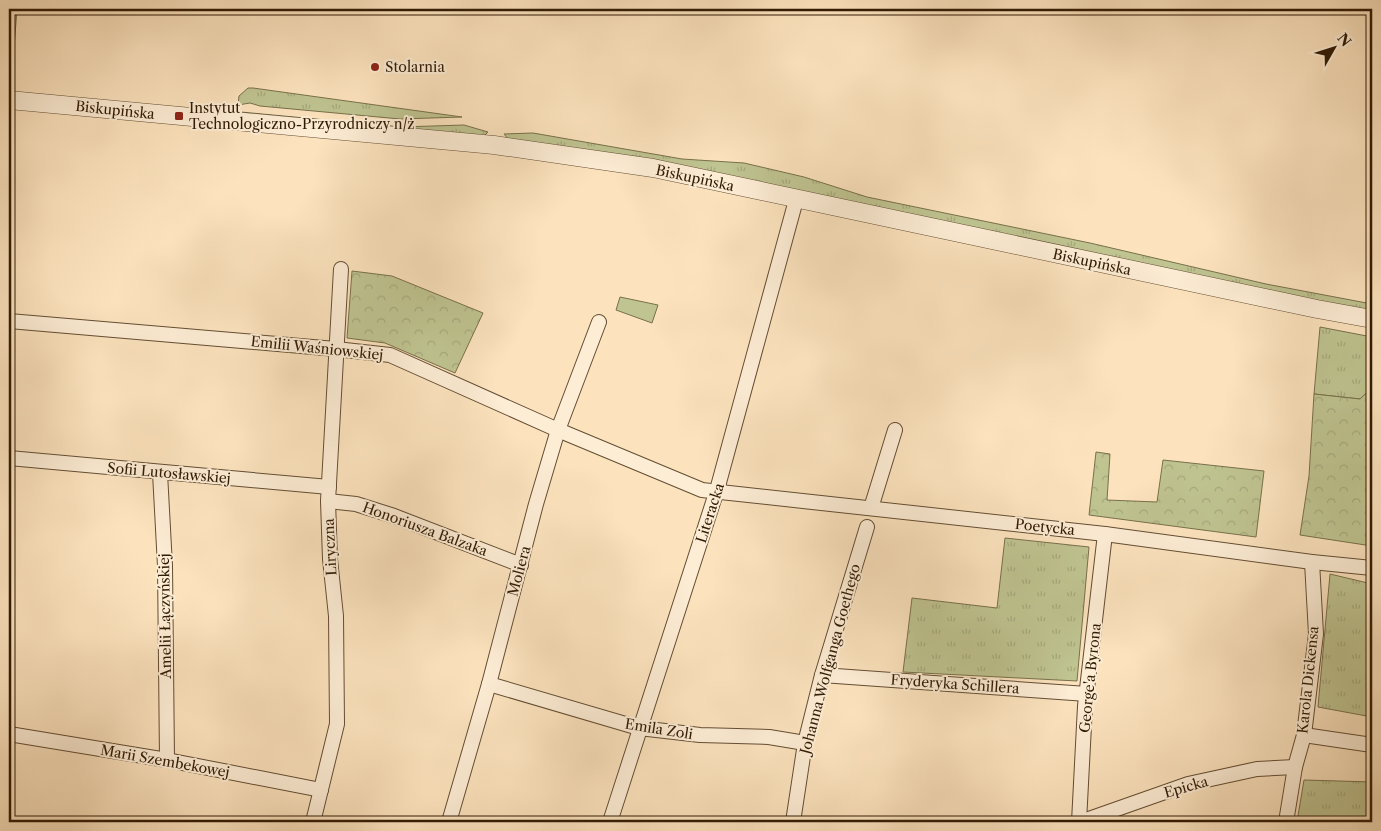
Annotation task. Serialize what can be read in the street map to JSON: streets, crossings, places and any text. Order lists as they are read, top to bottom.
{
  "streets": {
    "street": [
      "Biskupińska",
      "Emilii Waśniowskiej",
      "Sofii Lutosławskiej",
      "Literacka",
      "Poetycka",
      "Honoriusza Balzaka",
      "Liryczna",
      "Moliera",
      "Amelii Łączyńskiej",
      "Johanna Wolfganga Goethego",
      "George'a Byrona",
      "Karola Dickensa",
      "Fryderyka Schillera",
      "Emila Zoli",
      "Marii Szembekowej",
      "Epicka"
    ]
  },
  "crossings": [
    ["Biskupińska", "Literacka"],
    ["Emilii Waśniowskiej", "Literacka"],
    ["Emilii Waśniowskiej", "Poetycka"],
    ["Emilii Waśniowskiej", "Liryczna"],
    ["Emilii Waśniowskiej", "Moliera"],
    ["Sofii Lutosławskiej", "Honoriusza Balzaka"],
    ["Sofii Lutosławskiej", "Liryczna"],
    ["Sofii Lutosławskiej", "Amelii Łączyńskiej"],
    ["Literacka", "Poetycka"],
    ["Literacka", "Emila Zoli"],
    ["Poetycka", "George'a Byrona"],
    ["Poetycka", "Karola Dickensa"],
    ["Honoriusza Balzaka", "Liryczna"],
    ["Honoriusza Balzaka", "Moliera"],
    ["Liryczna", "Marii Szembekowej"],
    ["Moliera", "Emila Zoli"],
    ["Amelii Łączyńskiej", "Marii Szembekowej"],
    ["Johanna Wolfganga Goethego", "Fryderyka Schillera"],
    ["Johanna Wolfganga Goethego", "Emila Zoli"],
    ["George'a Byrona", "Fryderyka Schillera"],
    ["George'a Byrona", "Epicka"],
    ["Karola Dickensa", "Epicka"]
  ],
  "places": {
    "other": ["Stolarnia"],
    "transit": ["Instytut Technologiczno-Przyrodniczy n/ż"]
  },
  "north": "top right"
}
